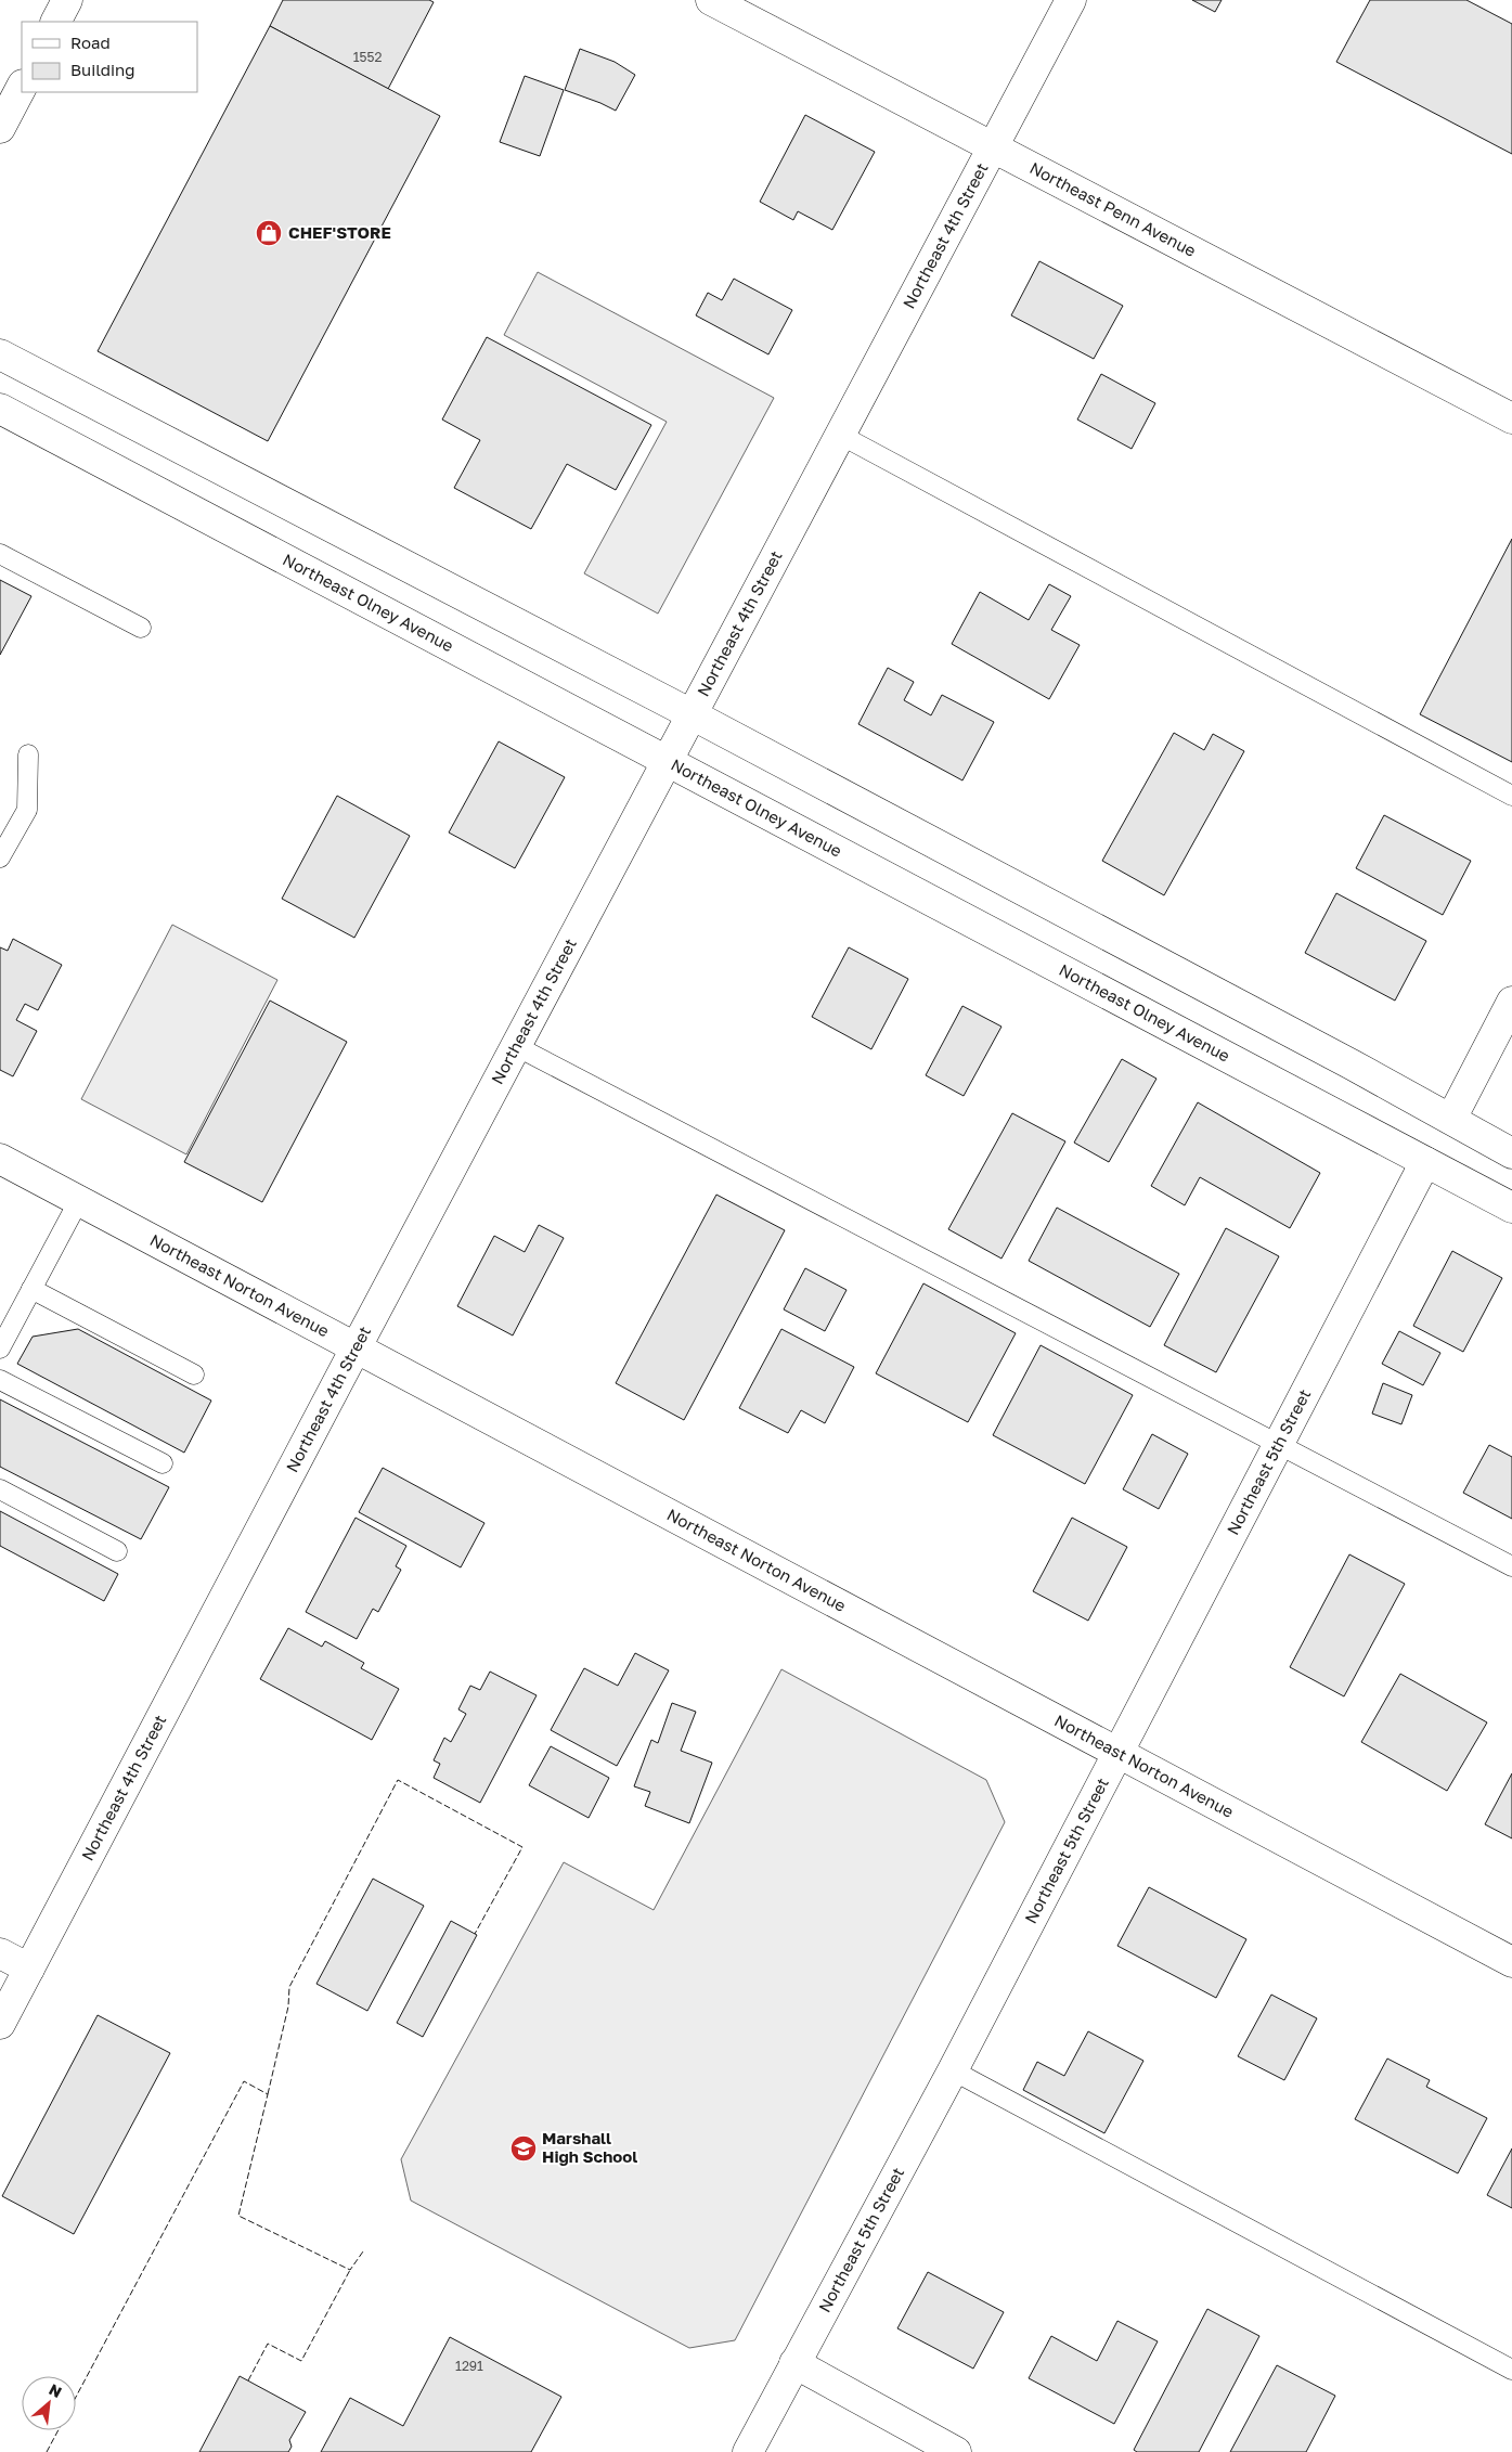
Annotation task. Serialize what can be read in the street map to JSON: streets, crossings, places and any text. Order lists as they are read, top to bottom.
{
  "streets": {
    "street": [
      "Northeast Penn Avenue",
      "Northeast 4th Street",
      "Northeast Olney Avenue",
      "Northeast Norton Avenue",
      "Northeast 5th Street"
    ]
  },
  "crossings": [
    ["Northeast Penn Avenue", "Northeast 4th Street"],
    ["Northeast 4th Street", "Northeast Olney Avenue"],
    ["Northeast 4th Street", "Northeast Norton Avenue"],
    ["Northeast Olney Avenue", "Northeast 5th Street"],
    ["Northeast Norton Avenue", "Northeast 5th Street"]
  ],
  "places": {
    "shop": ["CHEF'STORE"],
    "school or university": ["Marshall High School"]
  },
  "house_numbers": ["1552", "1291"],
  "legend": ["Road", "Building"],
  "north": "top right"
}
